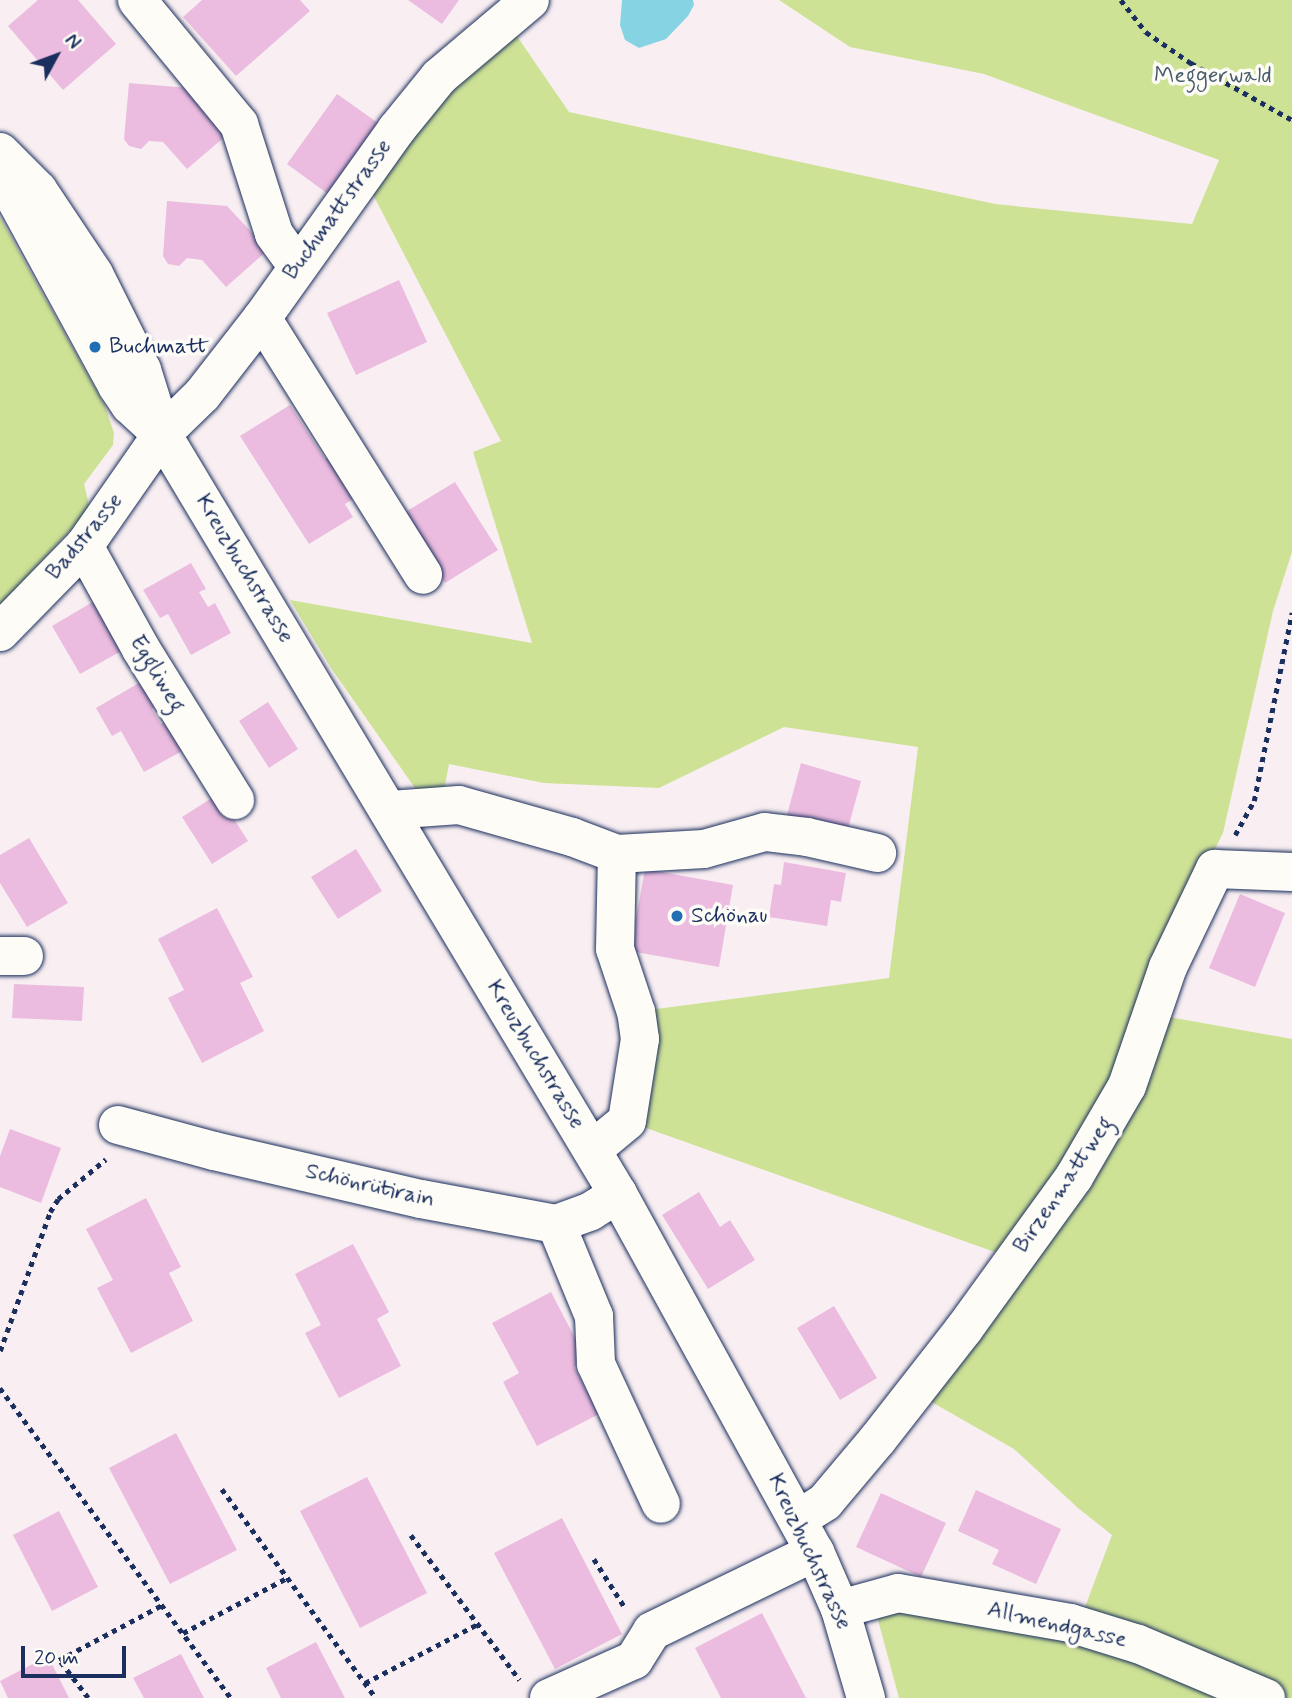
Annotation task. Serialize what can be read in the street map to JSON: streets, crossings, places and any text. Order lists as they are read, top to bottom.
{
  "streets": {
    "street": [
      "Buchmattstrasse",
      "Badstrasse",
      "Kreuzbuchstrasse",
      "Eggliweg",
      "Birzenmattweg",
      "Schönrütirain",
      "Allmendgasse"
    ]
  },
  "crossings": [
    ["Buchmattstrasse", "Badstrasse"],
    ["Buchmattstrasse", "Kreuzbuchstrasse"],
    ["Badstrasse", "Kreuzbuchstrasse"],
    ["Badstrasse", "Eggliweg"],
    ["Kreuzbuchstrasse", "Birzenmattweg"],
    ["Kreuzbuchstrasse", "Allmendgasse"]
  ],
  "parks": ["Meggerwald"],
  "places": ["Buchmatt", "Schönau"],
  "scale_bar": "20 m",
  "north": "top right"
}
